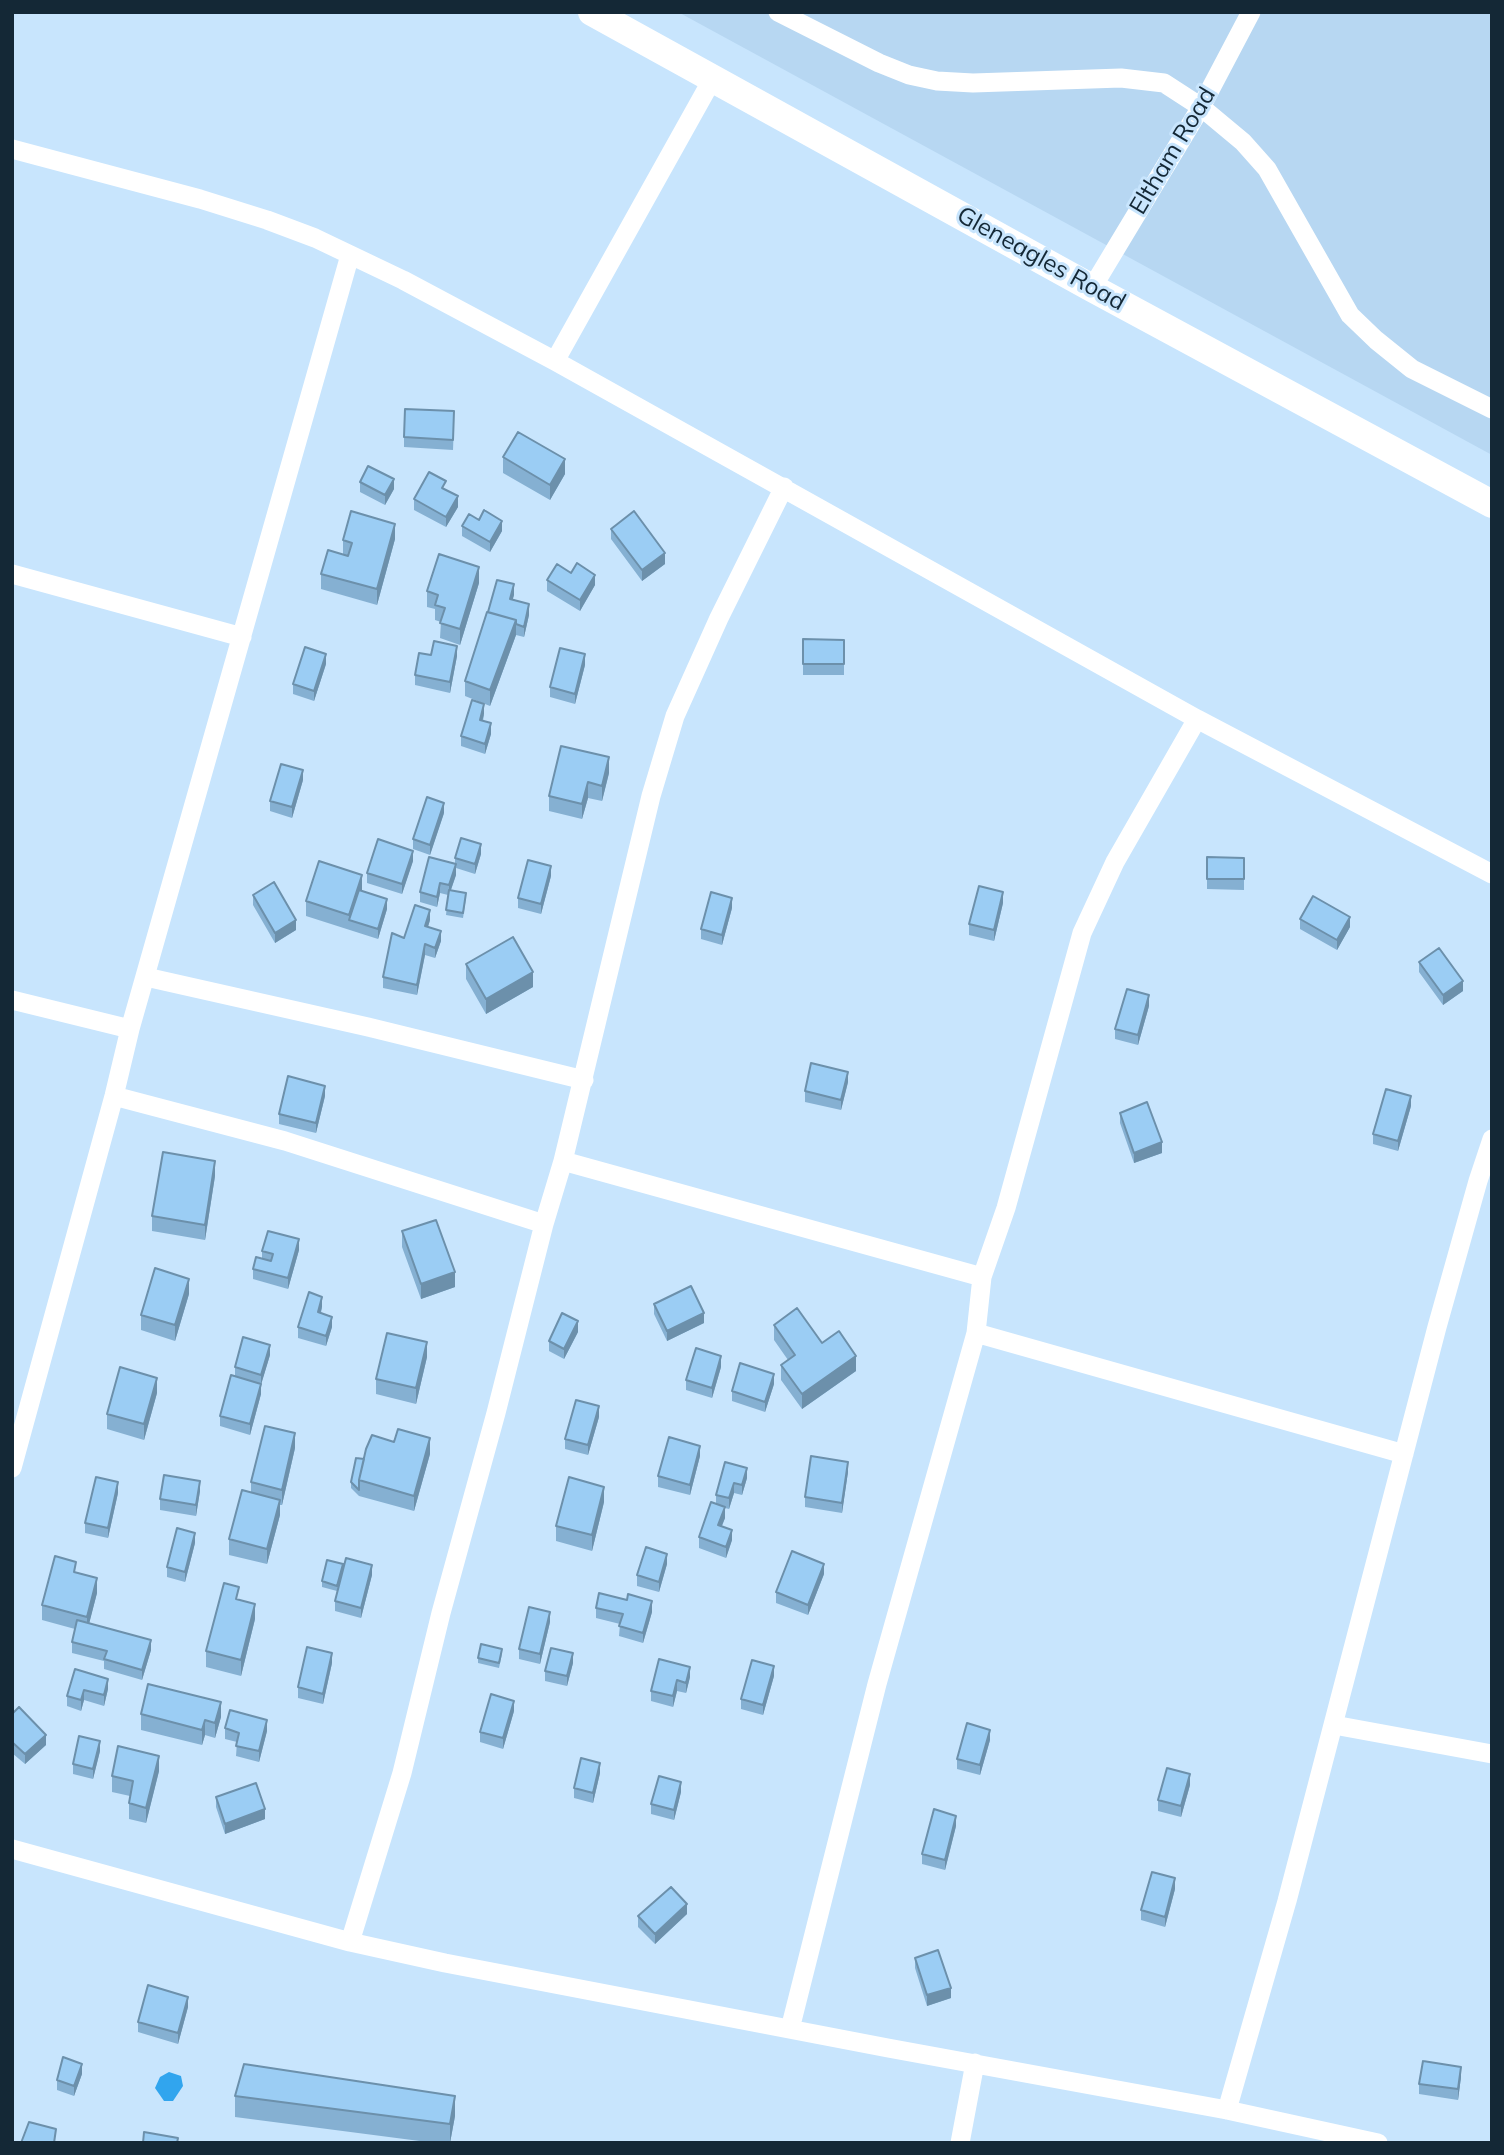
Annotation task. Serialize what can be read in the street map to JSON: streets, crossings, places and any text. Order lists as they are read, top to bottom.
{
  "streets": {
    "street": ["Eltham Road", "Gleneagles Road"]
  },
  "crossings": [
    ["Eltham Road", "Gleneagles Road"]
  ]
}
